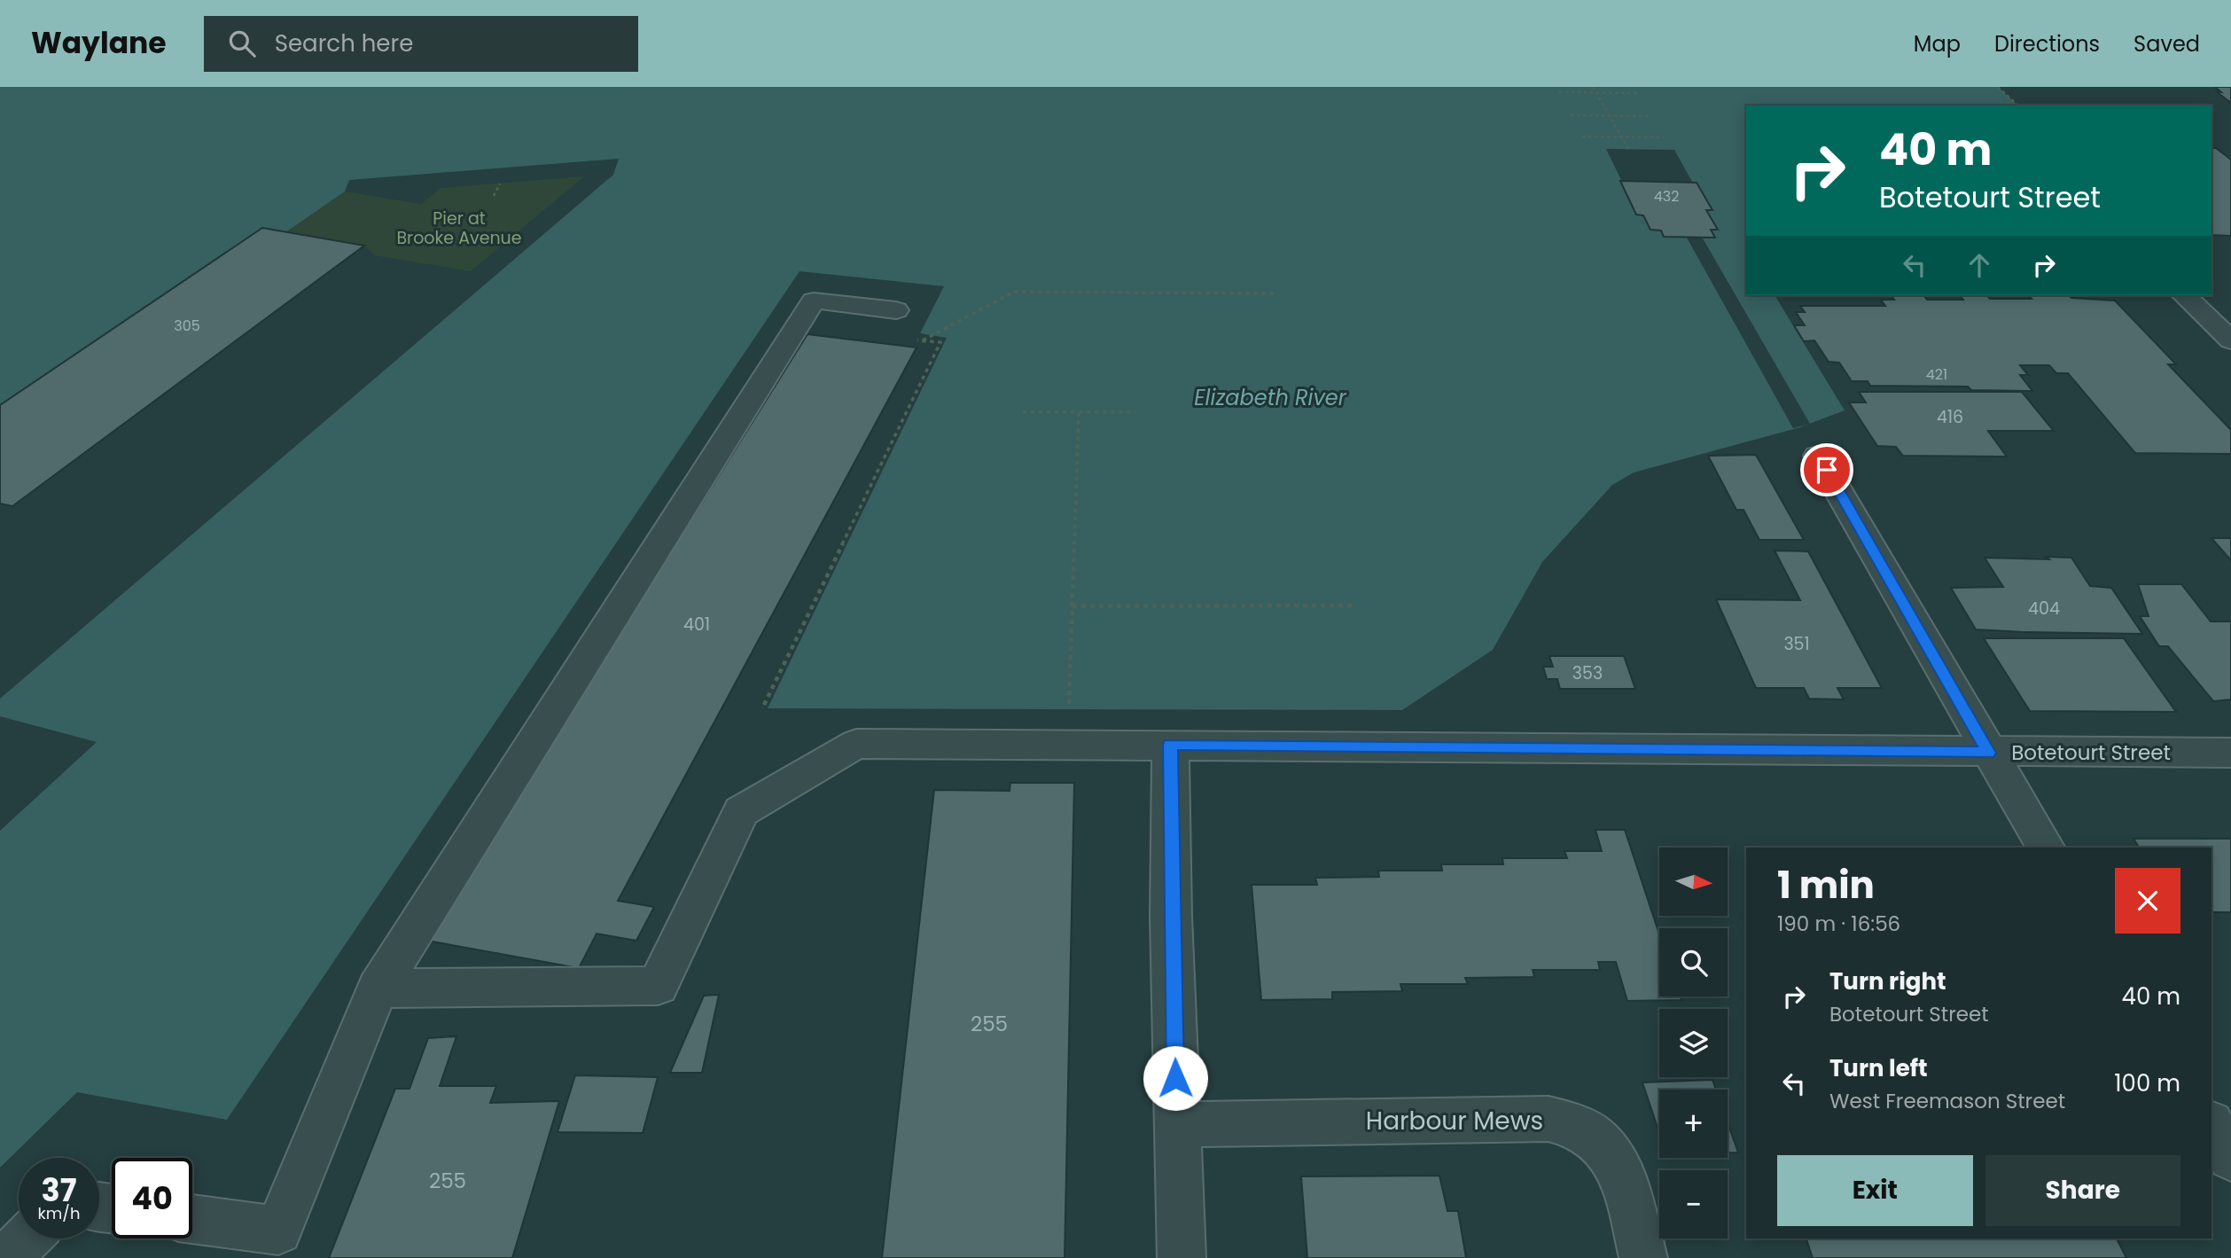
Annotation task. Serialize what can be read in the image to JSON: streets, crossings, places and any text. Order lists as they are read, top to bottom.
{
  "streets": {
    "street": ["Botetourt Street", "Harbour Mews"]
  },
  "water": ["Elizabeth River"],
  "parks": ["Pier at Brooke Avenue"],
  "house_numbers": [
    "432",
    "305",
    "421",
    "416",
    "404",
    "401",
    "351",
    "353",
    "255",
    "255"
  ],
  "north": "right",
  "page": {
    "header": "Waylane",
    "search": "Search here",
    "nav": ["Map", "Directions", "Saved"],
    "turn": ["40 m", "Botetourt Street"],
    "map_buttons": ["+", "−"],
    "heading": ["1 min", "190 m · 16:56"],
    "list": [
      {
        "name": "Turn right",
        "note": "Botetourt Street",
        "value": "40 m"
      },
      {
        "name": "Turn left",
        "note": "West Freemason Street",
        "value": "100 m"
      }
    ],
    "buttons": ["Exit", "Share"],
    "speed": "37 km/h",
    "limit": "40"
  }
}
